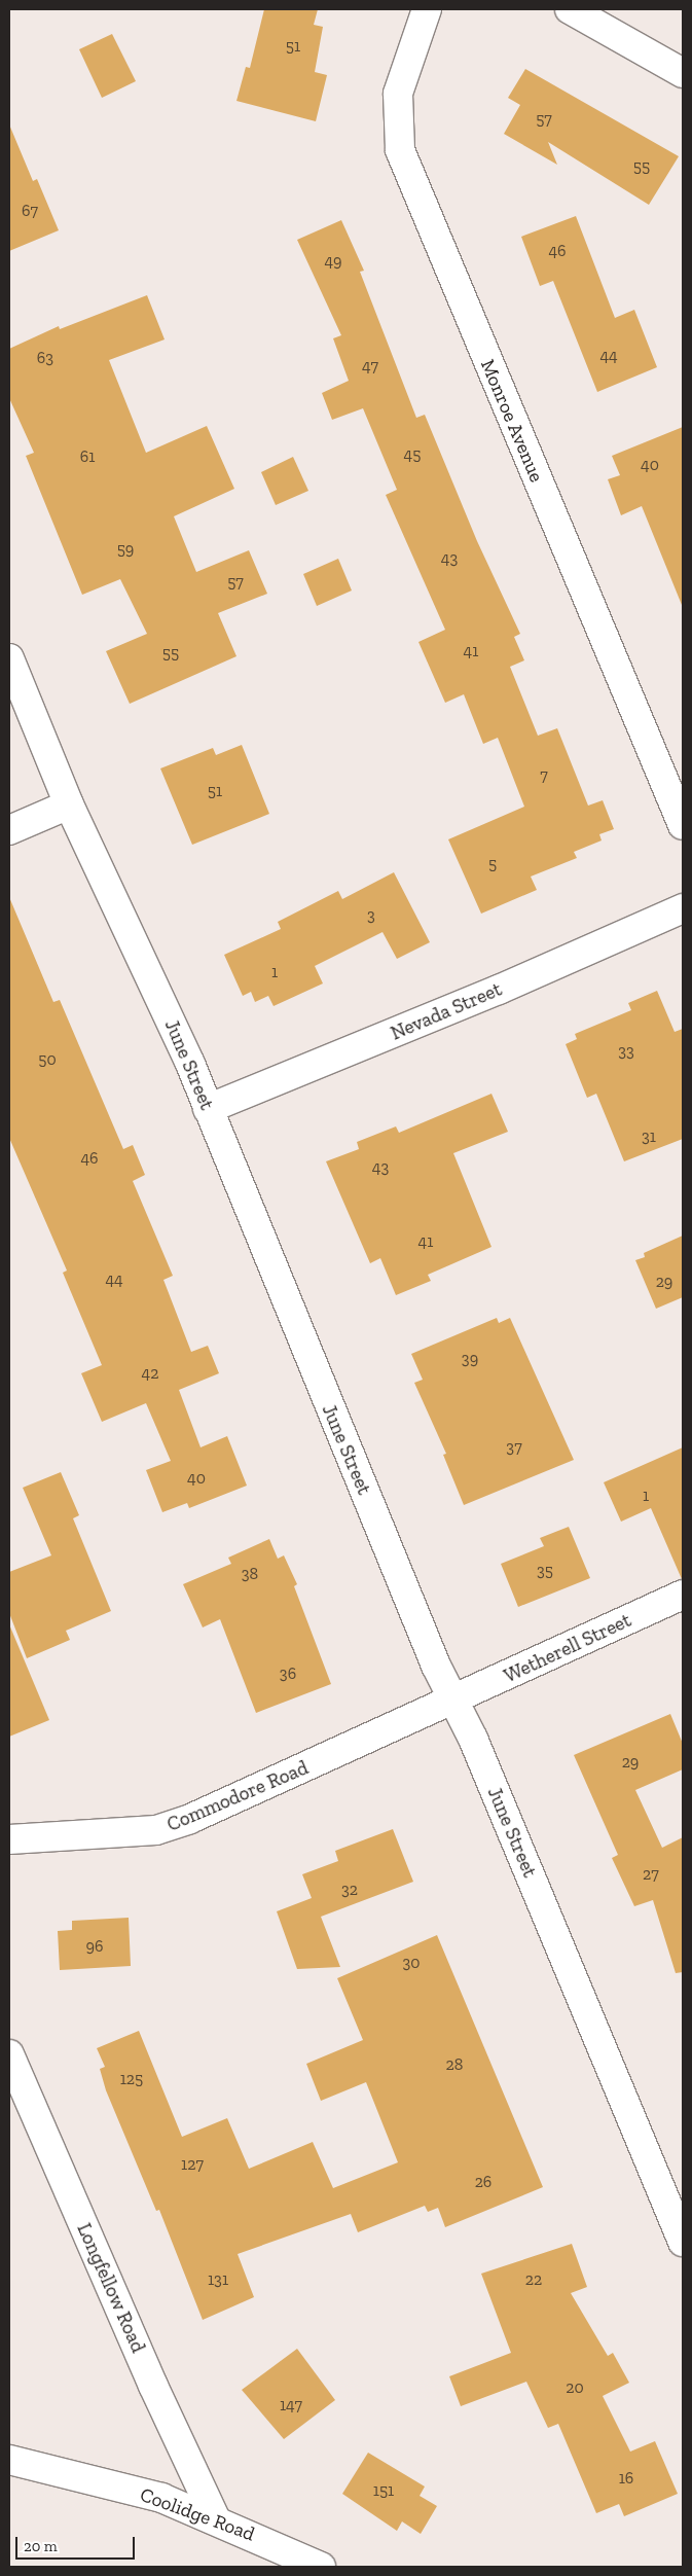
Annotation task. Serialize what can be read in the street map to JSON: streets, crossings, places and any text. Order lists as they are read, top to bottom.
{
  "streets": {
    "street": [
      "Monroe Avenue",
      "Nevada Street",
      "June Street",
      "Wetherell Street",
      "Commodore Road",
      "Longfellow Road",
      "Coolidge Road"
    ]
  },
  "crossings": [
    ["Nevada Street", "June Street"],
    ["June Street", "Wetherell Street"],
    ["June Street", "Commodore Road"],
    ["Wetherell Street", "Commodore Road"],
    ["Longfellow Road", "Coolidge Road"]
  ],
  "house_numbers": [
    "51",
    "57",
    "55",
    "67",
    "46",
    "49",
    "44",
    "63",
    "47",
    "45",
    "61",
    "40",
    "59",
    "43",
    "57",
    "41",
    "55",
    "7",
    "51",
    "5",
    "3",
    "1",
    "33",
    "50",
    "31",
    "46",
    "43",
    "41",
    "44",
    "29",
    "39",
    "42",
    "37",
    "40",
    "1",
    "35",
    "38",
    "36",
    "29",
    "27",
    "32",
    "96",
    "30",
    "28",
    "125",
    "127",
    "26",
    "131",
    "22",
    "20",
    "147",
    "16",
    "151"
  ],
  "scale_bar": "20 m"
}
